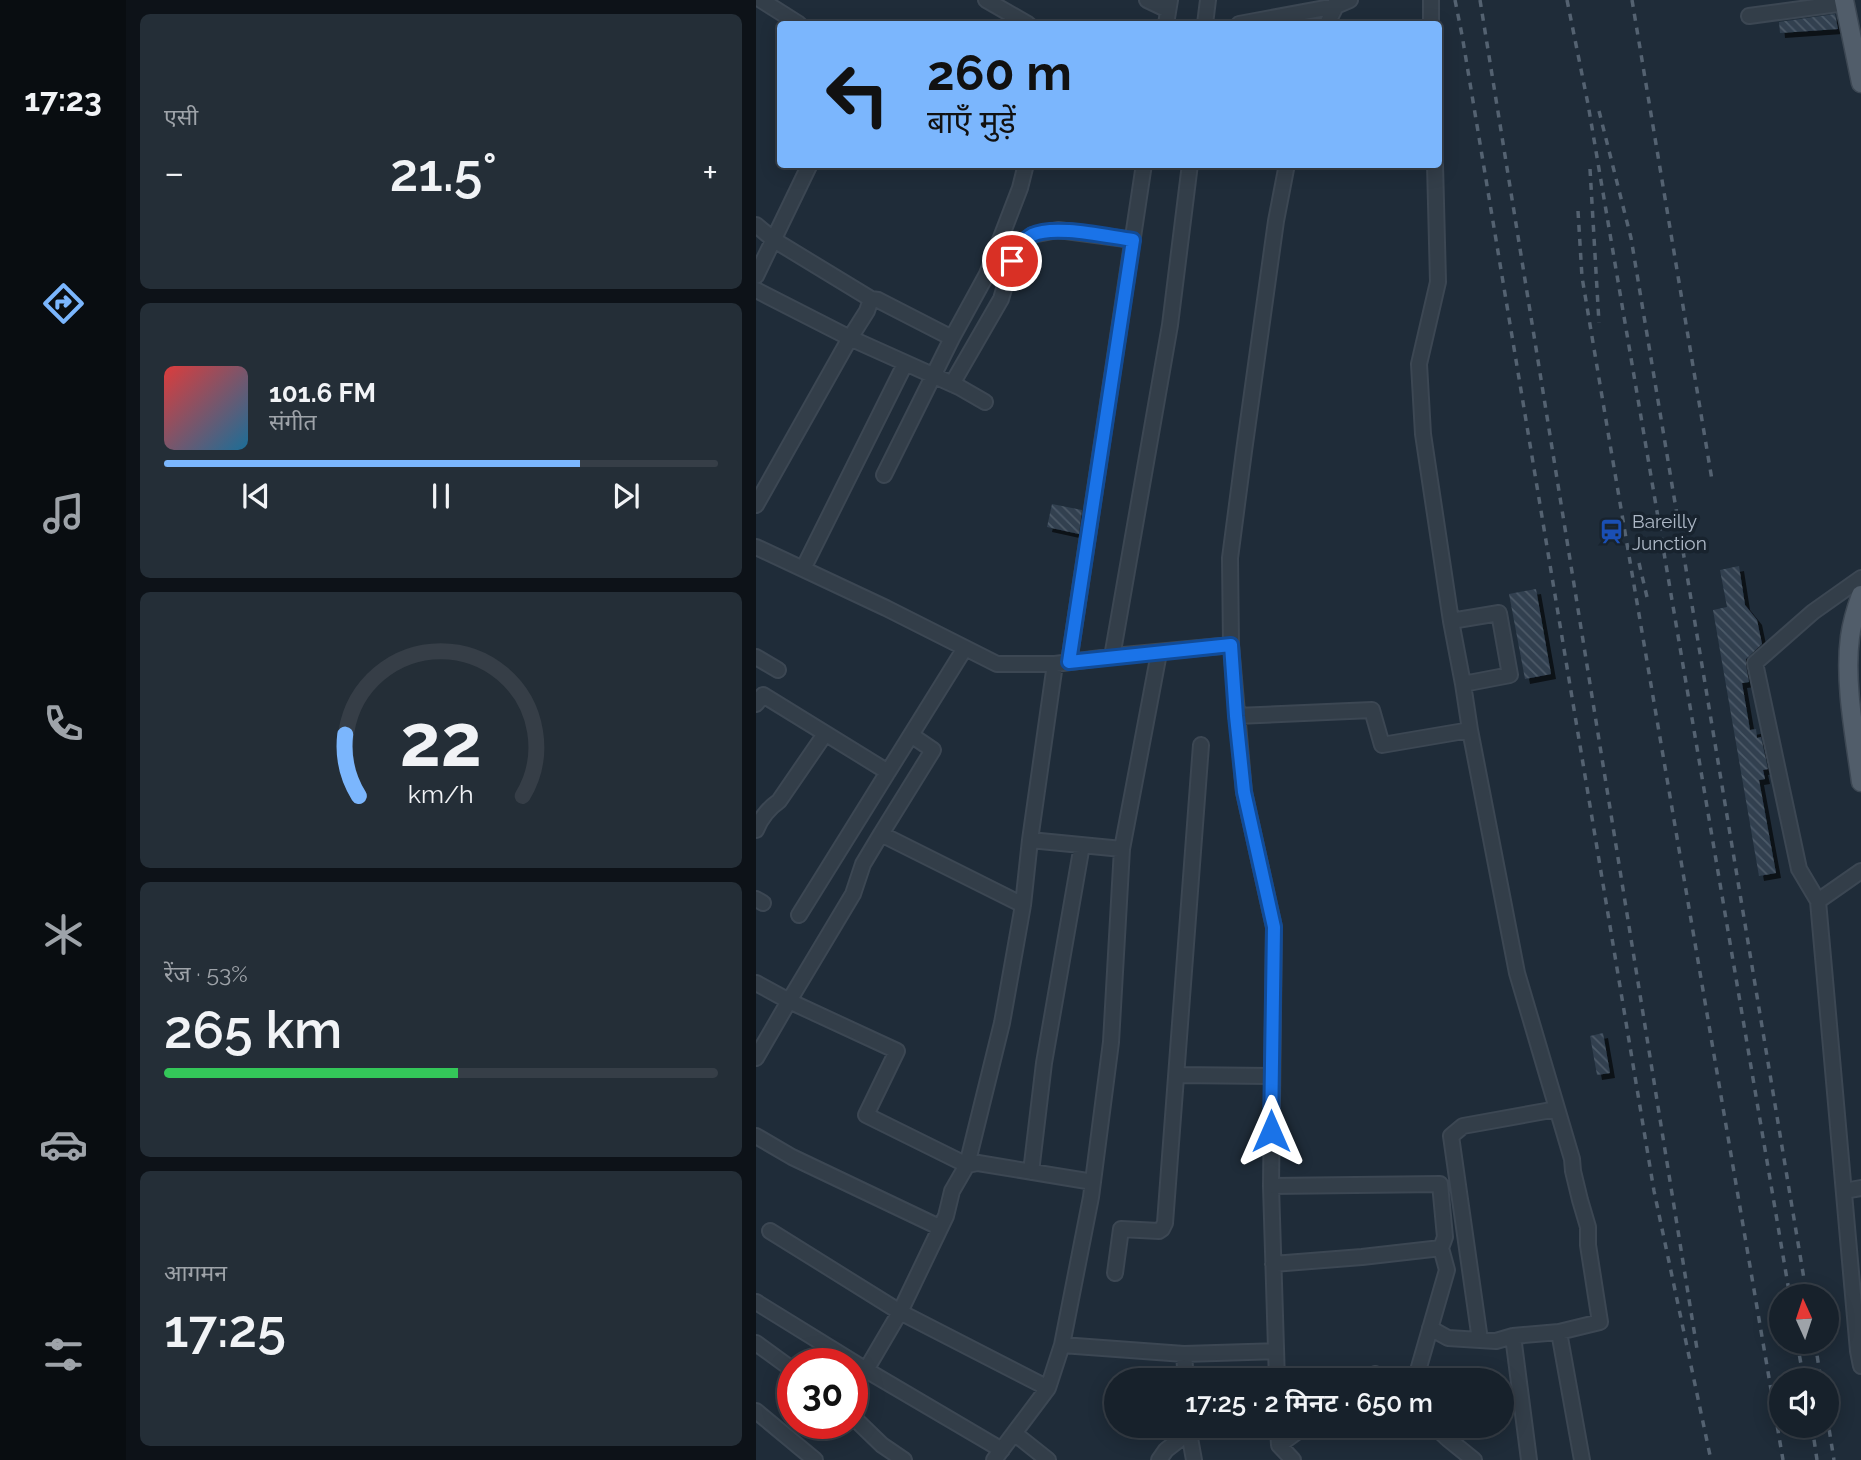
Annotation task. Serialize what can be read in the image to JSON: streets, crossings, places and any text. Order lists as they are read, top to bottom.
{
  "places": {
    "station": ["Bareilly Junction"]
  },
  "north": "top",
  "page": {
    "tabs": "17:23",
    "tile": [
      "एसी",
      ["रेंज · 53%", "265 km"],
      ["आगमन", "17:25"]
    ],
    "turn": ["260 m", "बाएँ मुड़ें"],
    "heat": ["−", "21.5°", "+"],
    "song": ["101.6 FM", "संगीत"],
    "limit": "30",
    "trip": "17:25 · 2 मिनट · 650 m",
    "gauge": ["22", "km/h"]
  }
}
